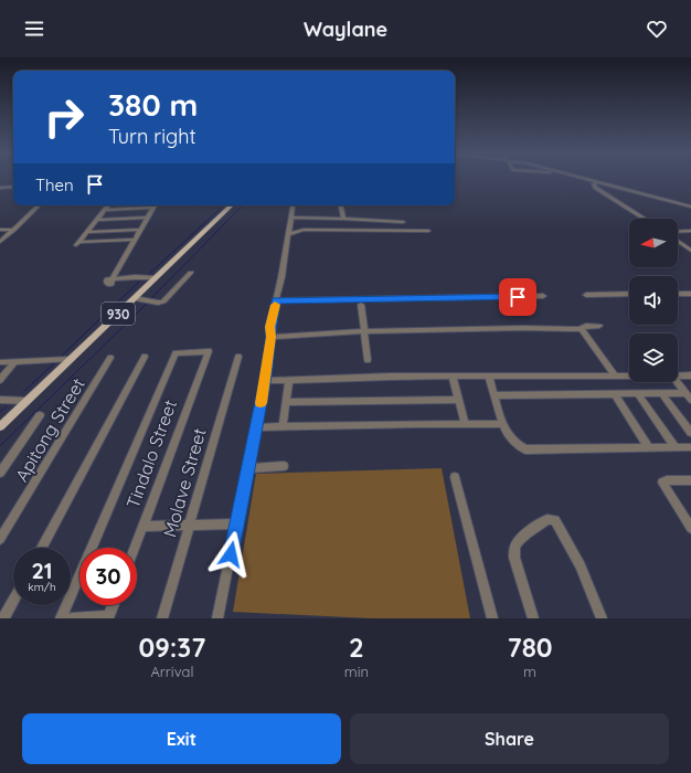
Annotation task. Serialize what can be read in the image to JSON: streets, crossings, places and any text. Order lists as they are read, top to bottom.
{
  "streets": {
    "main road": ["930"],
    "street": ["Apitong Street", "Tindalo Street", "Molave Street"]
  },
  "north": "left",
  "page": {
    "header": "Waylane",
    "turn": ["380 m", "Turn right"],
    "then": "Then",
    "speed": "21 km/h",
    "limit": "30",
    "eta": [
      "09:37",
      "Arrival",
      "2",
      "min",
      "780",
      "m"
    ],
    "buttons": ["Exit", "Share"]
  }
}
